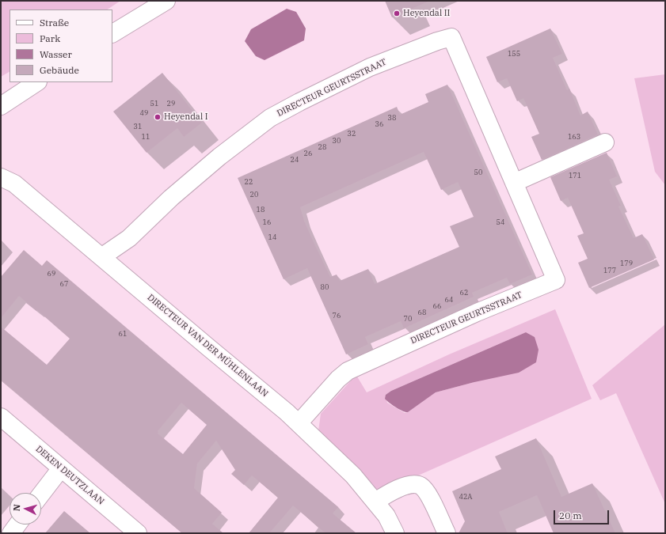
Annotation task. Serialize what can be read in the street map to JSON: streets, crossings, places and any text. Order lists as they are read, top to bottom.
{
  "streets": {
    "street": ["DIRECTEUR GEURTSSTRAAT", "DIRECTEUR VAN DER MÜHLENLAAN", "DEKEN DEUTZLAAN"]
  },
  "crossings": [
    ["DIRECTEUR GEURTSSTRAAT", "DIRECTEUR VAN DER MÜHLENLAAN"]
  ],
  "places": ["Heyendal II", "Heyendal I"],
  "house_numbers": [
    "155",
    "51",
    "29",
    "49",
    "38",
    "36",
    "31",
    "32",
    "11",
    "163",
    "30",
    "28",
    "26",
    "24",
    "50",
    "171",
    "22",
    "20",
    "18",
    "16",
    "54",
    "14",
    "179",
    "177",
    "69",
    "67",
    "80",
    "62",
    "64",
    "66",
    "68",
    "76",
    "70",
    "61",
    "42A"
  ],
  "legend": [
    "Straße",
    "Park",
    "Wasser",
    "Gebäude"
  ],
  "scale_bar": "20 m",
  "north": "left"
}
